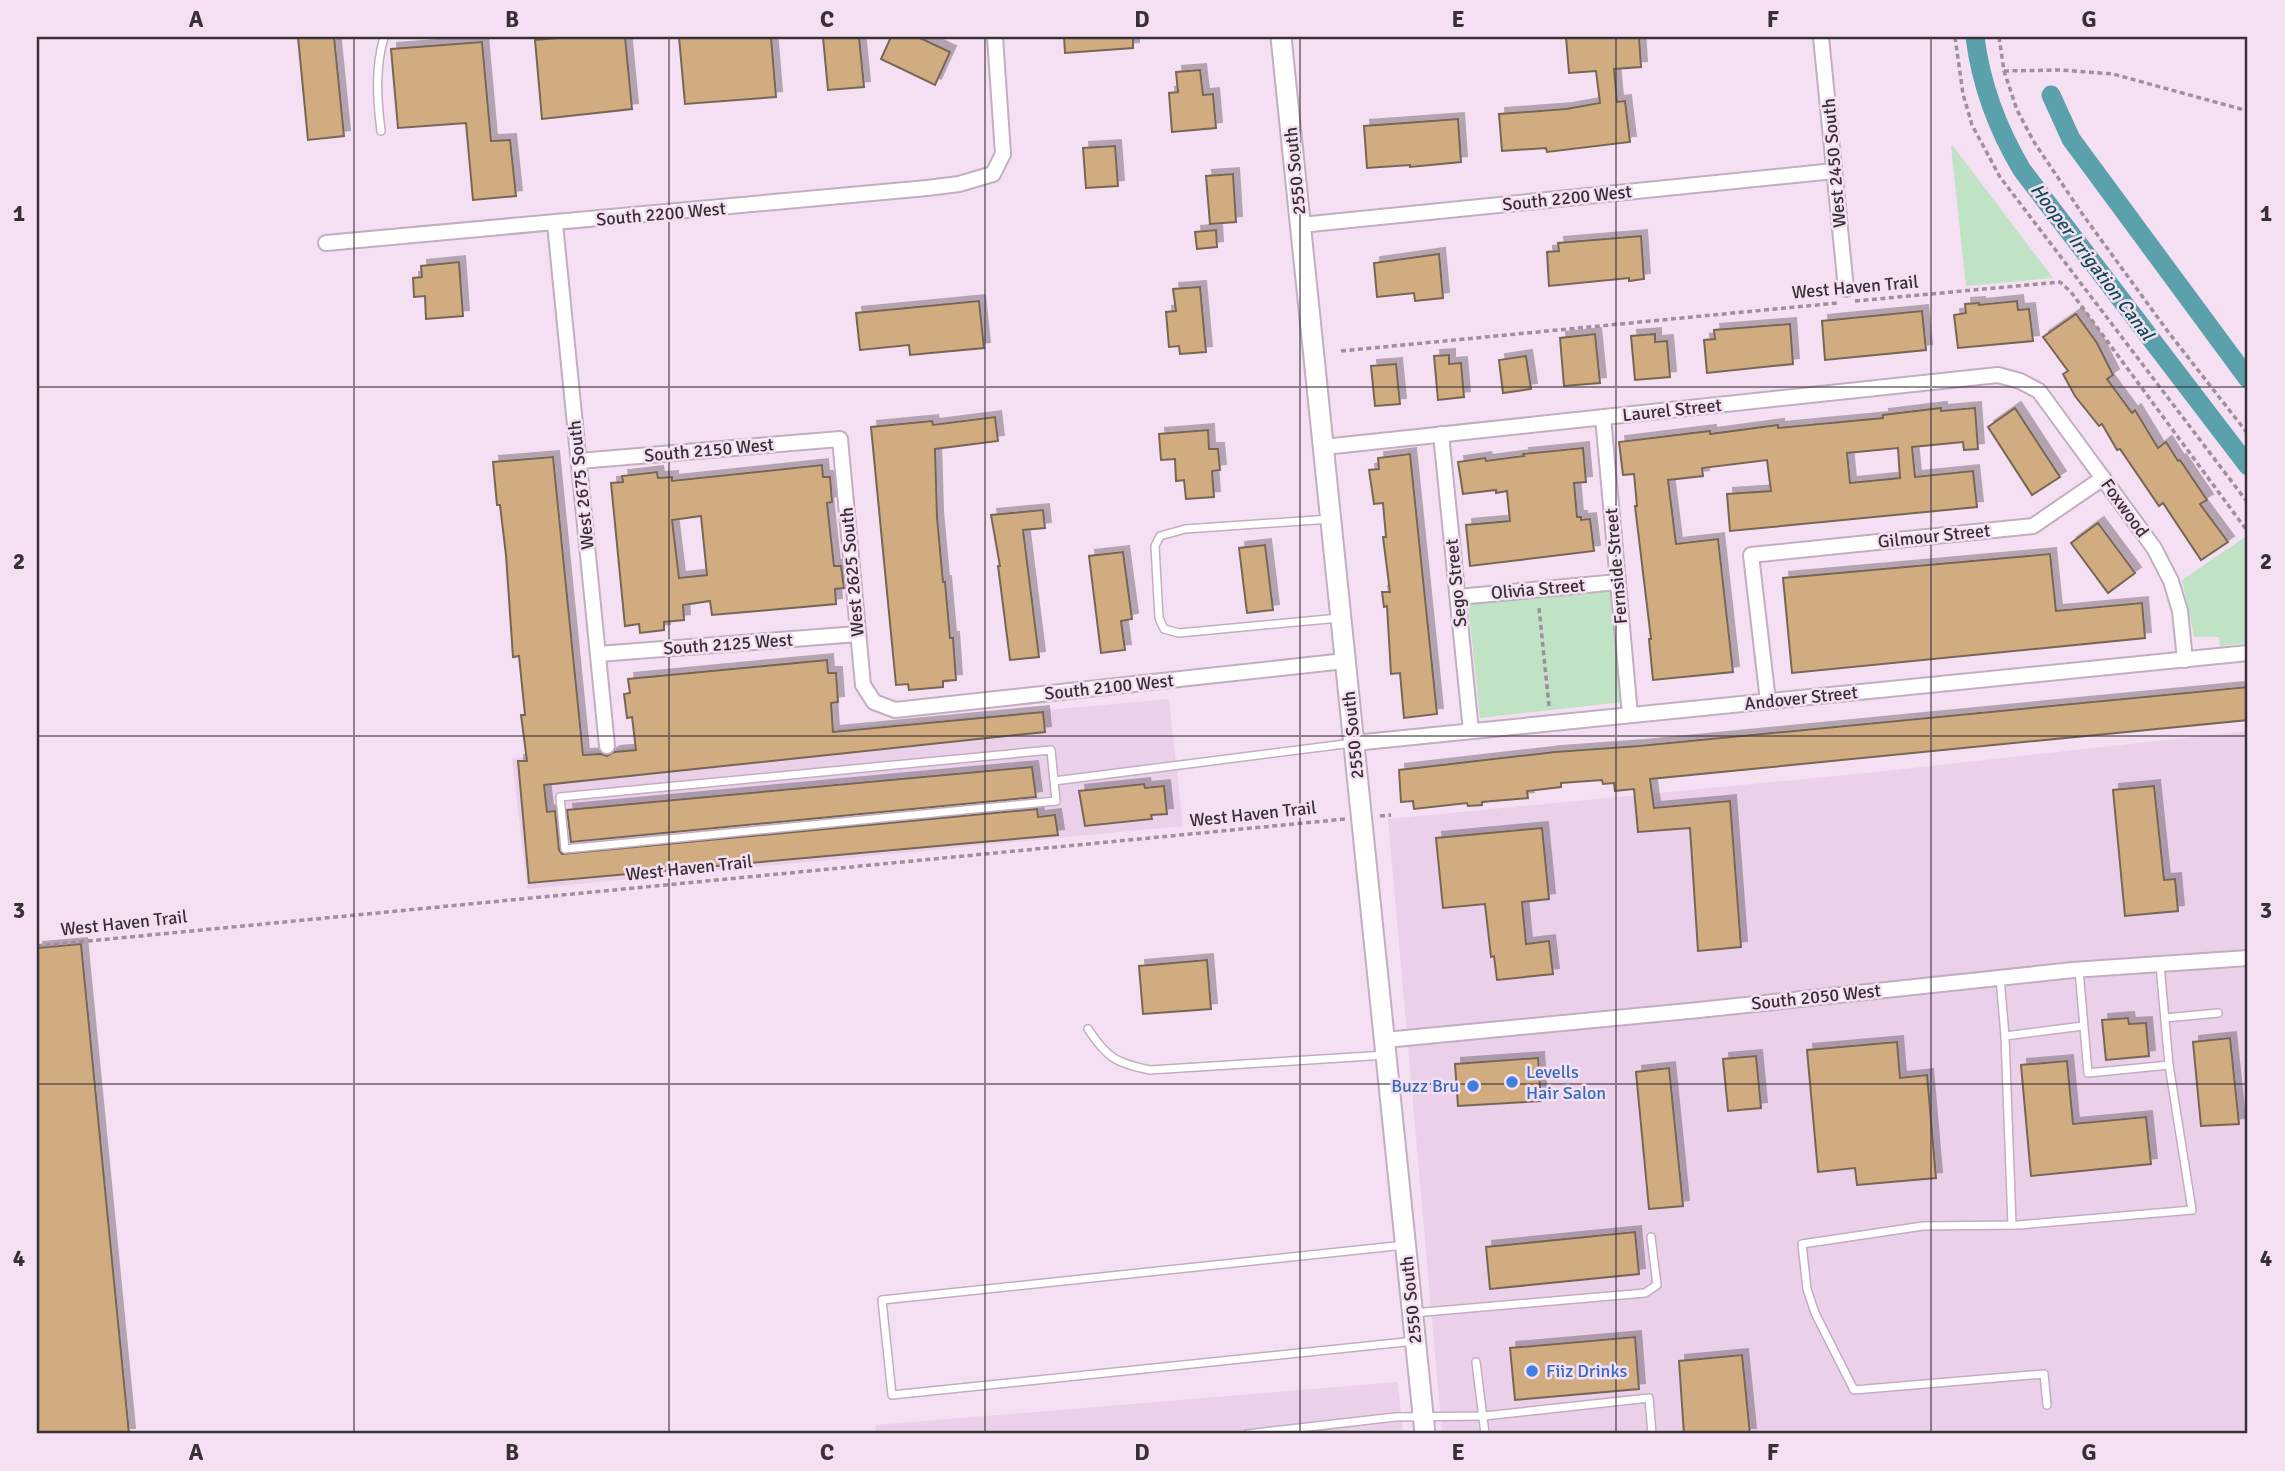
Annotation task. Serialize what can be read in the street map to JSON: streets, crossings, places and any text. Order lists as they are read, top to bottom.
{
  "streets": {
    "street": [
      "West 2450 South",
      "2550 South",
      "South 2200 West",
      "Laurel Street",
      "South 2150 West",
      "West 2675 South",
      "Foxwood",
      "Gilmour Street",
      "Fernside Street",
      "West 2625 South",
      "Sego Street",
      "Olivia Street",
      "South 2125 West",
      "South 2100 West",
      "Andover Street",
      "South 2050 West"
    ],
    "path": ["West Haven Trail"]
  },
  "crossings": [
    ["West 2450 South", "South 2200 West"],
    ["2550 South", "South 2200 West"],
    ["2550 South", "Laurel Street"],
    ["2550 South", "South 2100 West"],
    ["2550 South", "Andover Street"],
    ["2550 South", "South 2050 West"],
    ["South 2200 West", "West 2675 South"],
    ["Laurel Street", "Foxwood"],
    ["Laurel Street", "Fernside Street"],
    ["Laurel Street", "Sego Street"],
    ["South 2150 West", "West 2675 South"],
    ["South 2150 West", "West 2625 South"],
    ["West 2675 South", "South 2125 West"],
    ["Foxwood", "Gilmour Street"],
    ["Foxwood", "Andover Street"],
    ["Gilmour Street", "Andover Street"],
    ["Fernside Street", "Olivia Street"],
    ["Fernside Street", "Andover Street"],
    ["West 2625 South", "South 2125 West"],
    ["West 2625 South", "South 2100 West"],
    ["Sego Street", "Olivia Street"],
    ["Sego Street", "Andover Street"]
  ],
  "water": ["Hooper Irrigation Canal"],
  "places": ["Levells Hair Salon", "Buzz Bru", "Fiiz Drinks"],
  "grid": {
    "columns": [
      "A",
      "B",
      "C",
      "D",
      "E",
      "F",
      "G"
    ],
    "rows": [
      "1",
      "2",
      "3",
      "4"
    ]
  }
}
